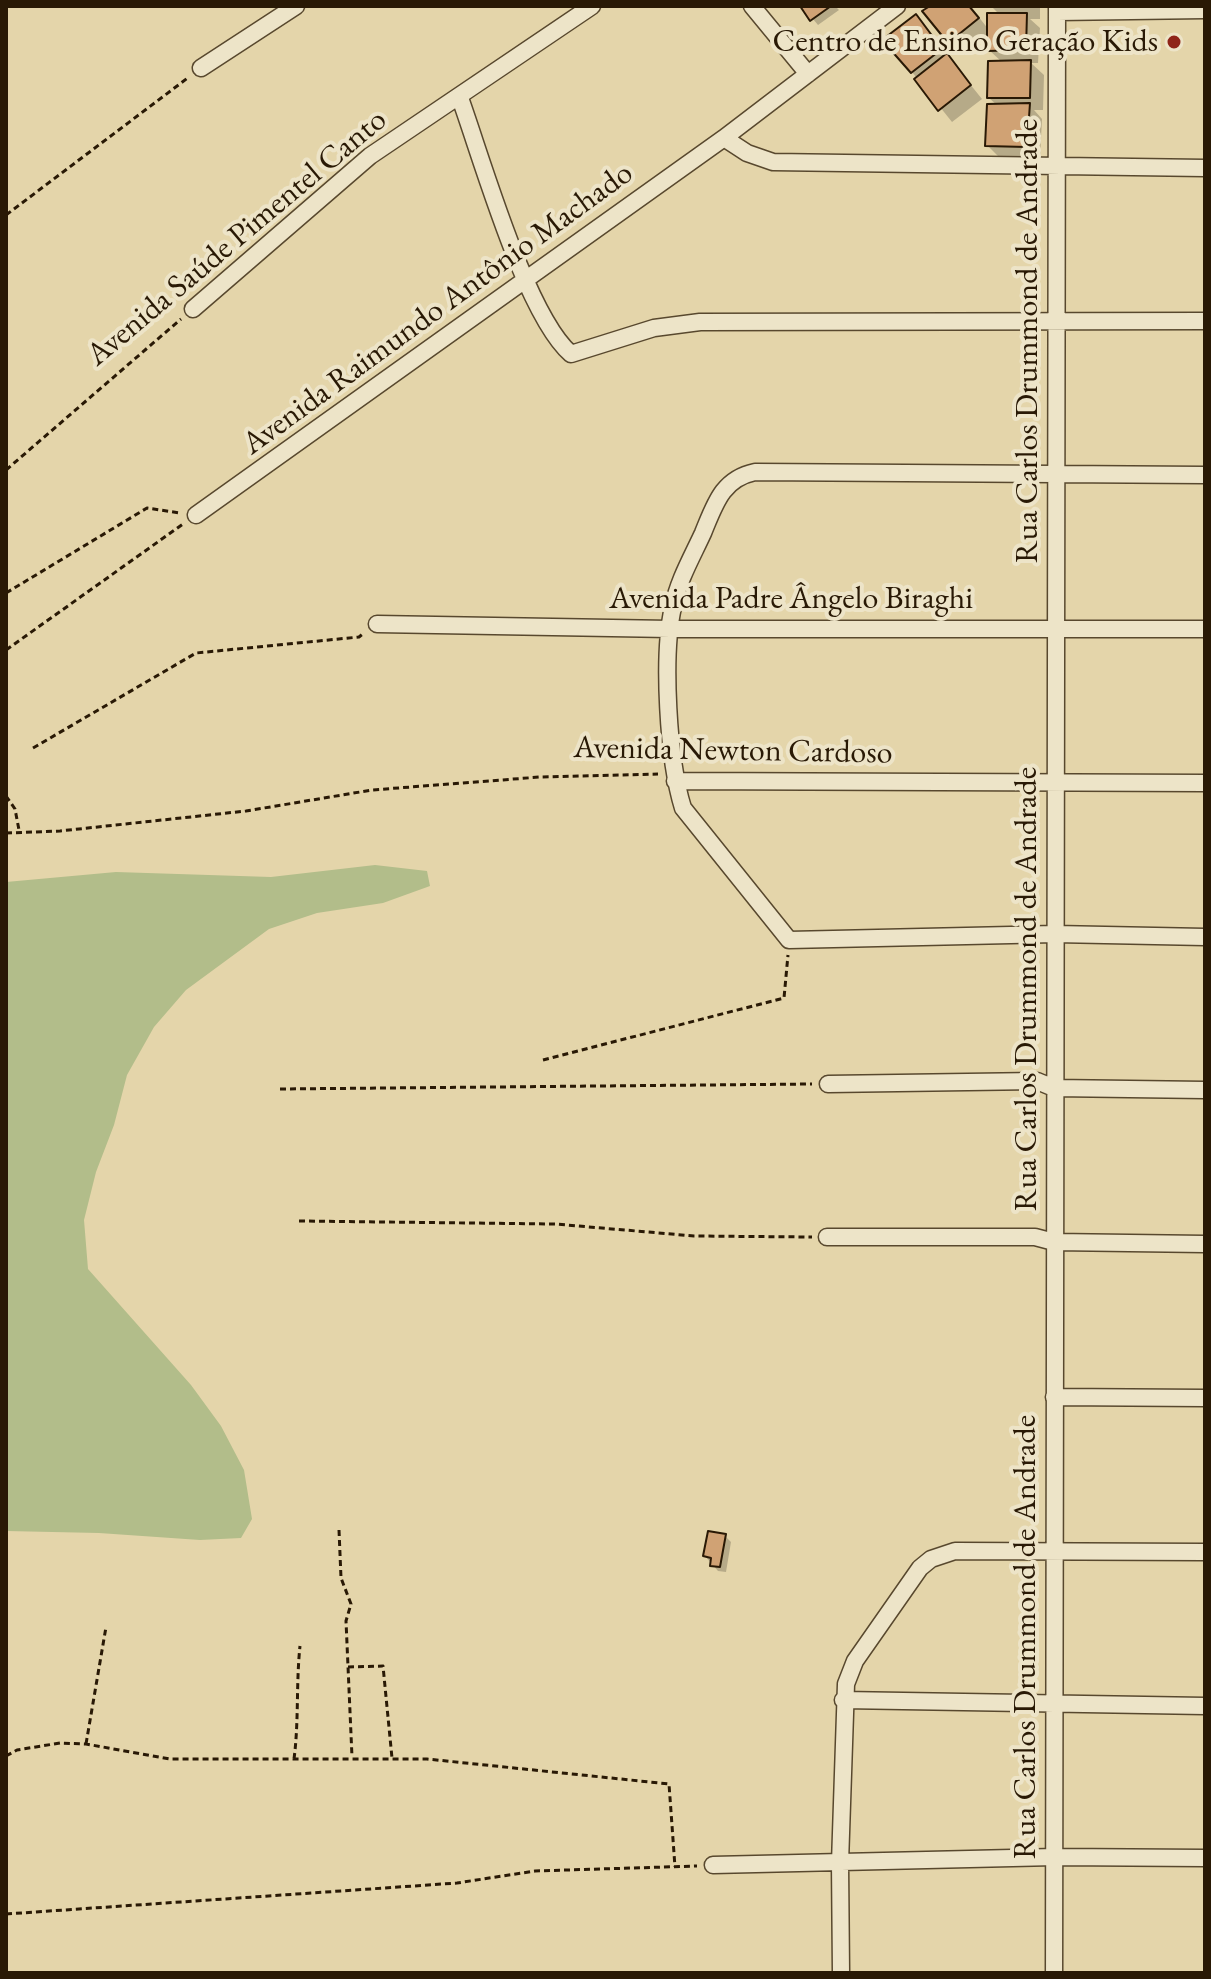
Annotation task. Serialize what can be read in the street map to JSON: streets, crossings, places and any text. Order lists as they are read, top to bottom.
{
  "streets": {
    "street": [
      "Avenida Saúde Pimentel Canto",
      "Avenida Raimundo Antônio Machado",
      "Rua Carlos Drummond de Andrade",
      "Avenida Padre Ângelo Biraghi",
      "Avenida Newton Cardoso"
    ]
  },
  "crossings": [
    ["Rua Carlos Drummond de Andrade", "Avenida Padre Ângelo Biraghi"],
    ["Rua Carlos Drummond de Andrade", "Avenida Newton Cardoso"]
  ],
  "places": ["Centro de Ensino Geração Kids"]
}
